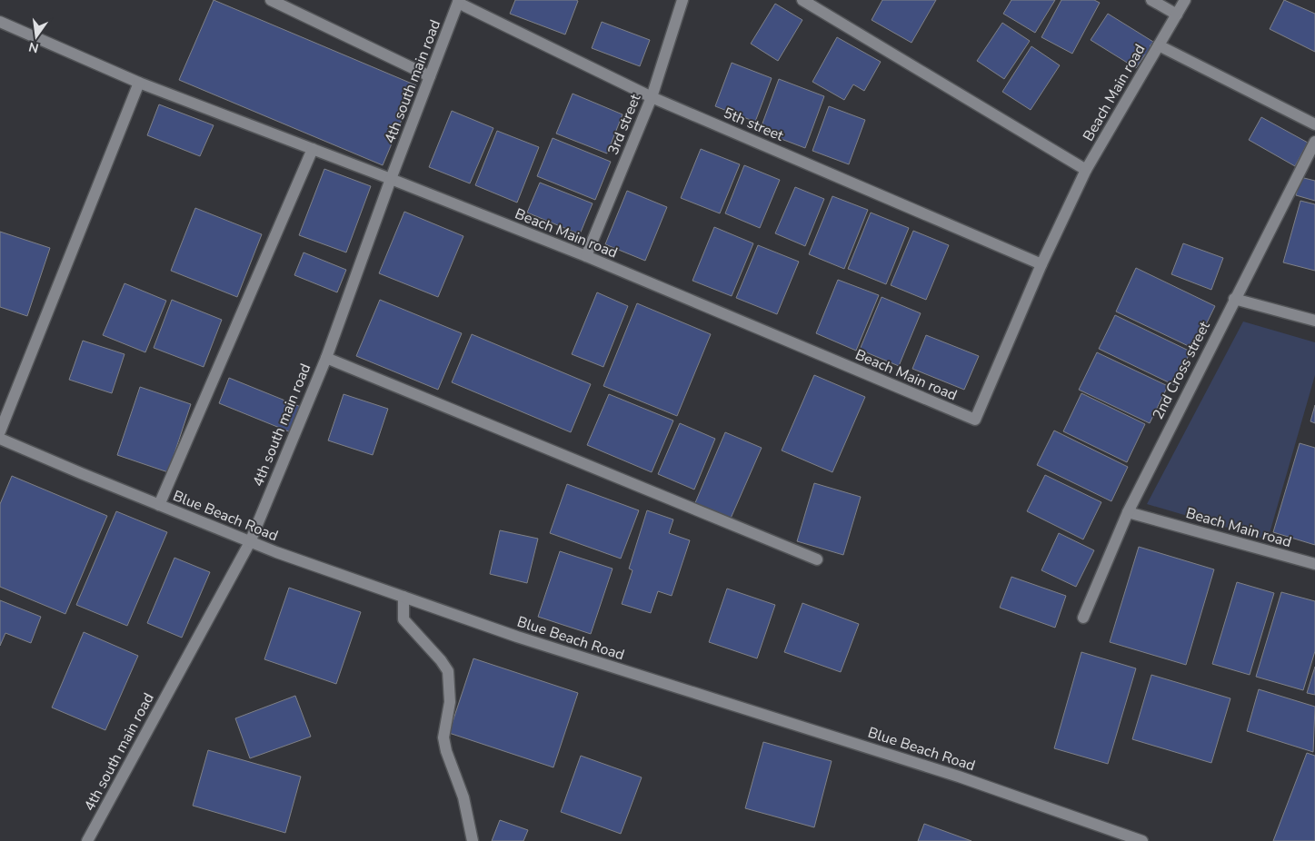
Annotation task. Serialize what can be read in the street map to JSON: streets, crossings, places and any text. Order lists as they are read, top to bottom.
{
  "streets": {
    "street": [
      "4th south main road",
      "Beach Main road",
      "3rd street",
      "5th street",
      "2nd Cross street",
      "Blue Beach Road"
    ]
  },
  "crossings": [
    ["4th south main road", "Beach Main road"],
    ["4th south main road", "5th street"],
    ["4th south main road", "Blue Beach Road"],
    ["Beach Main road", "3rd street"],
    ["Beach Main road", "5th street"],
    ["Beach Main road", "2nd Cross street"],
    ["3rd street", "5th street"]
  ],
  "north": "bottom"
}
